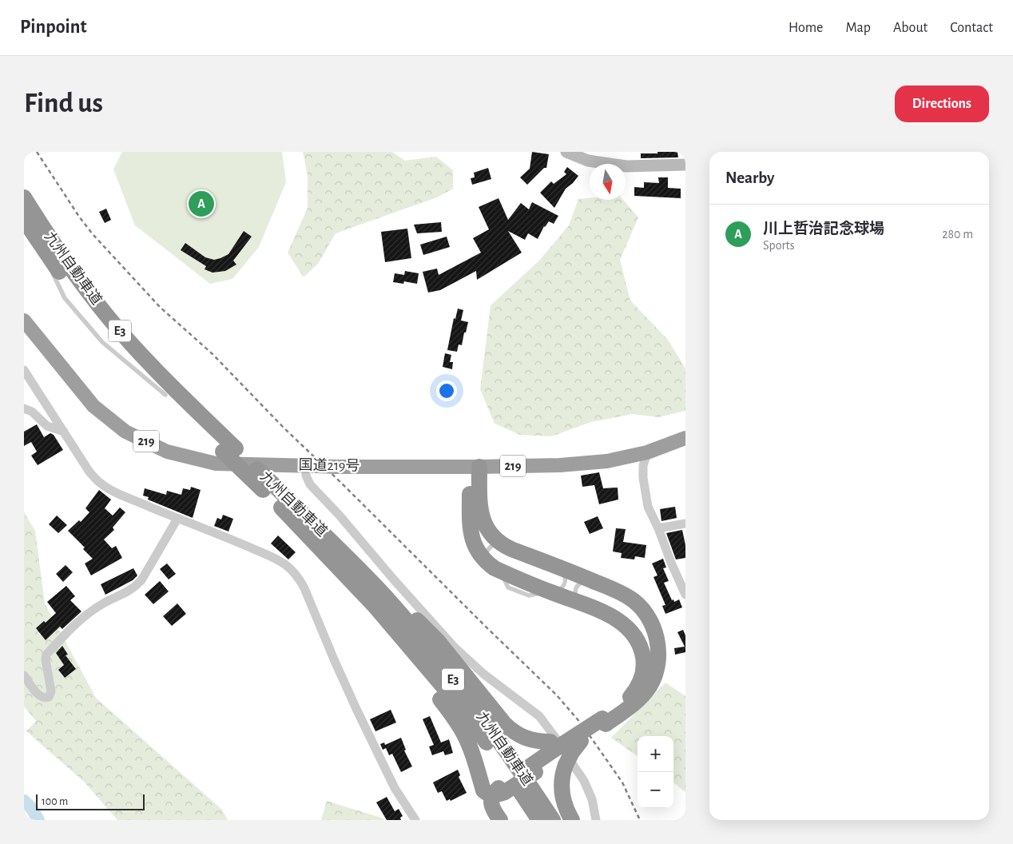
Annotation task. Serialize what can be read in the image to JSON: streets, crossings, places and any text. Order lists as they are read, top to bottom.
{
  "streets": {
    "highway": [
      "九州自動車道",
      "E3",
      "219",
      "国道219号"
    ]
  },
  "scale_bar": "100 m",
  "north": "bottom",
  "page": {
    "header": "Pinpoint",
    "nav": [
      "Home",
      "Map",
      "About",
      "Contact"
    ],
    "buttons": "Directions",
    "title": "Find us",
    "heading": "Nearby",
    "pins": "A",
    "list": [
      {
        "mark": "A",
        "name": "川上哲治記念球場",
        "note": "Sports",
        "value": "280 m"
      }
    ],
    "map_buttons": ["+", "−"],
    "scale": "100 m"
  }
}
